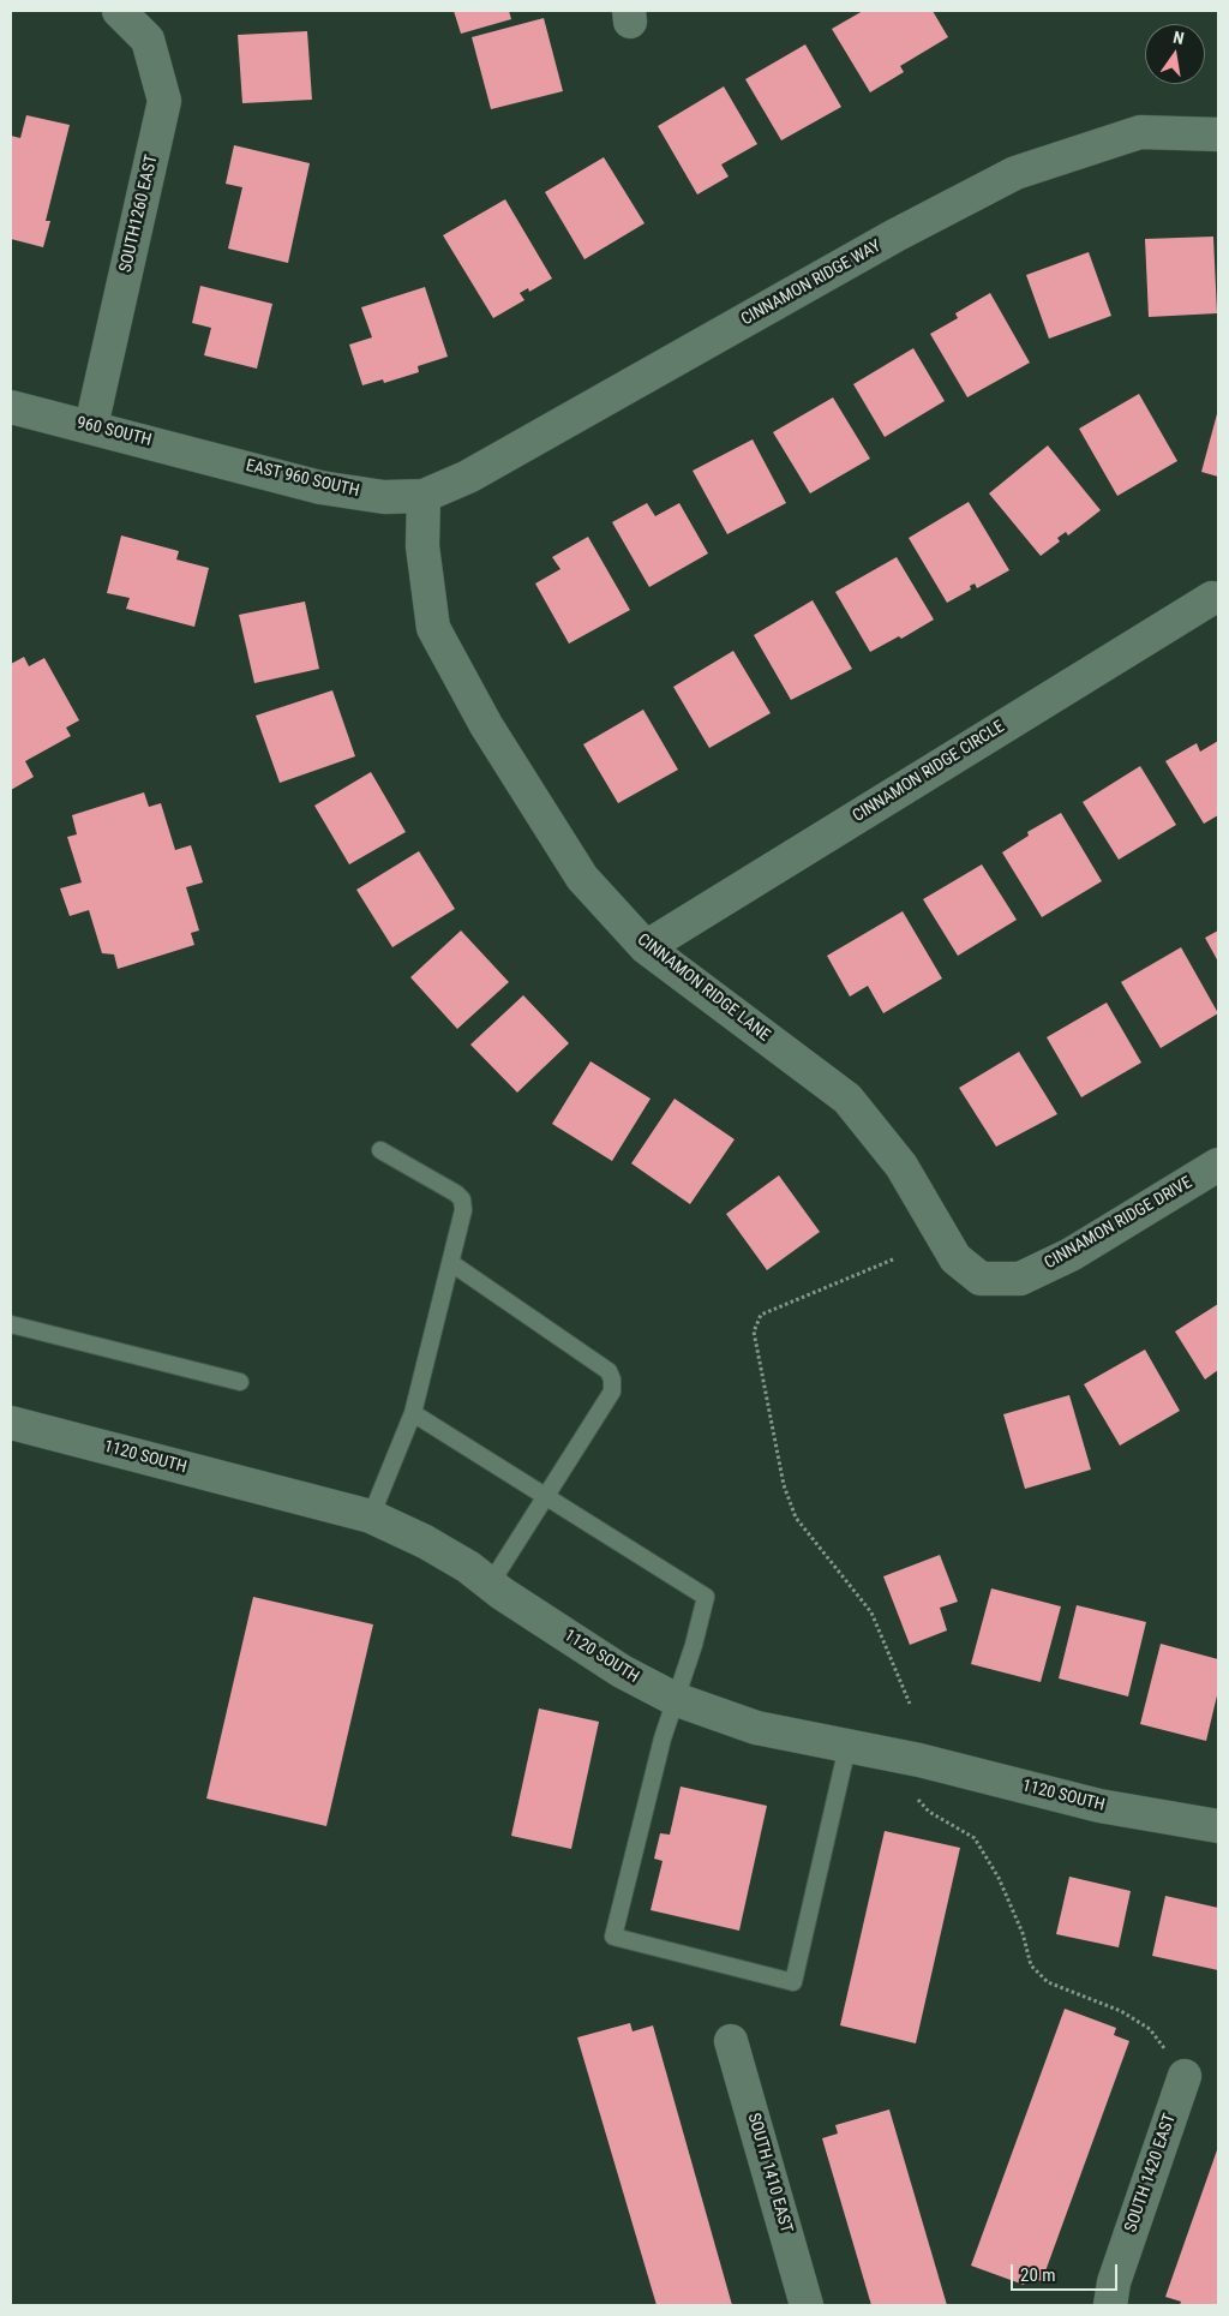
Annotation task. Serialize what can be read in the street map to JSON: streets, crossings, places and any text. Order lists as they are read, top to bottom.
{
  "streets": {
    "street": [
      "SOUTH1260 EAST",
      "CINNAMON RIDGE WAY",
      "960 SOUTH",
      "EAST 960 SOUTH",
      "CINNAMON RIDGE CIRCLE",
      "CINNAMON RIDGE LANE",
      "CINNAMON RIDGE DRIVE",
      "1120 SOUTH",
      "SOUTH 1410 EAST",
      "SOUTH 1420 EAST"
    ]
  },
  "crossings": [
    ["SOUTH1260 EAST", "960 SOUTH"],
    ["CINNAMON RIDGE WAY", "EAST 960 SOUTH"],
    ["CINNAMON RIDGE WAY", "CINNAMON RIDGE LANE"],
    ["960 SOUTH", "EAST 960 SOUTH"],
    ["EAST 960 SOUTH", "CINNAMON RIDGE LANE"],
    ["CINNAMON RIDGE CIRCLE", "CINNAMON RIDGE LANE"],
    ["CINNAMON RIDGE LANE", "CINNAMON RIDGE DRIVE"]
  ],
  "scale_bar": "20 m",
  "north": "top"
}
